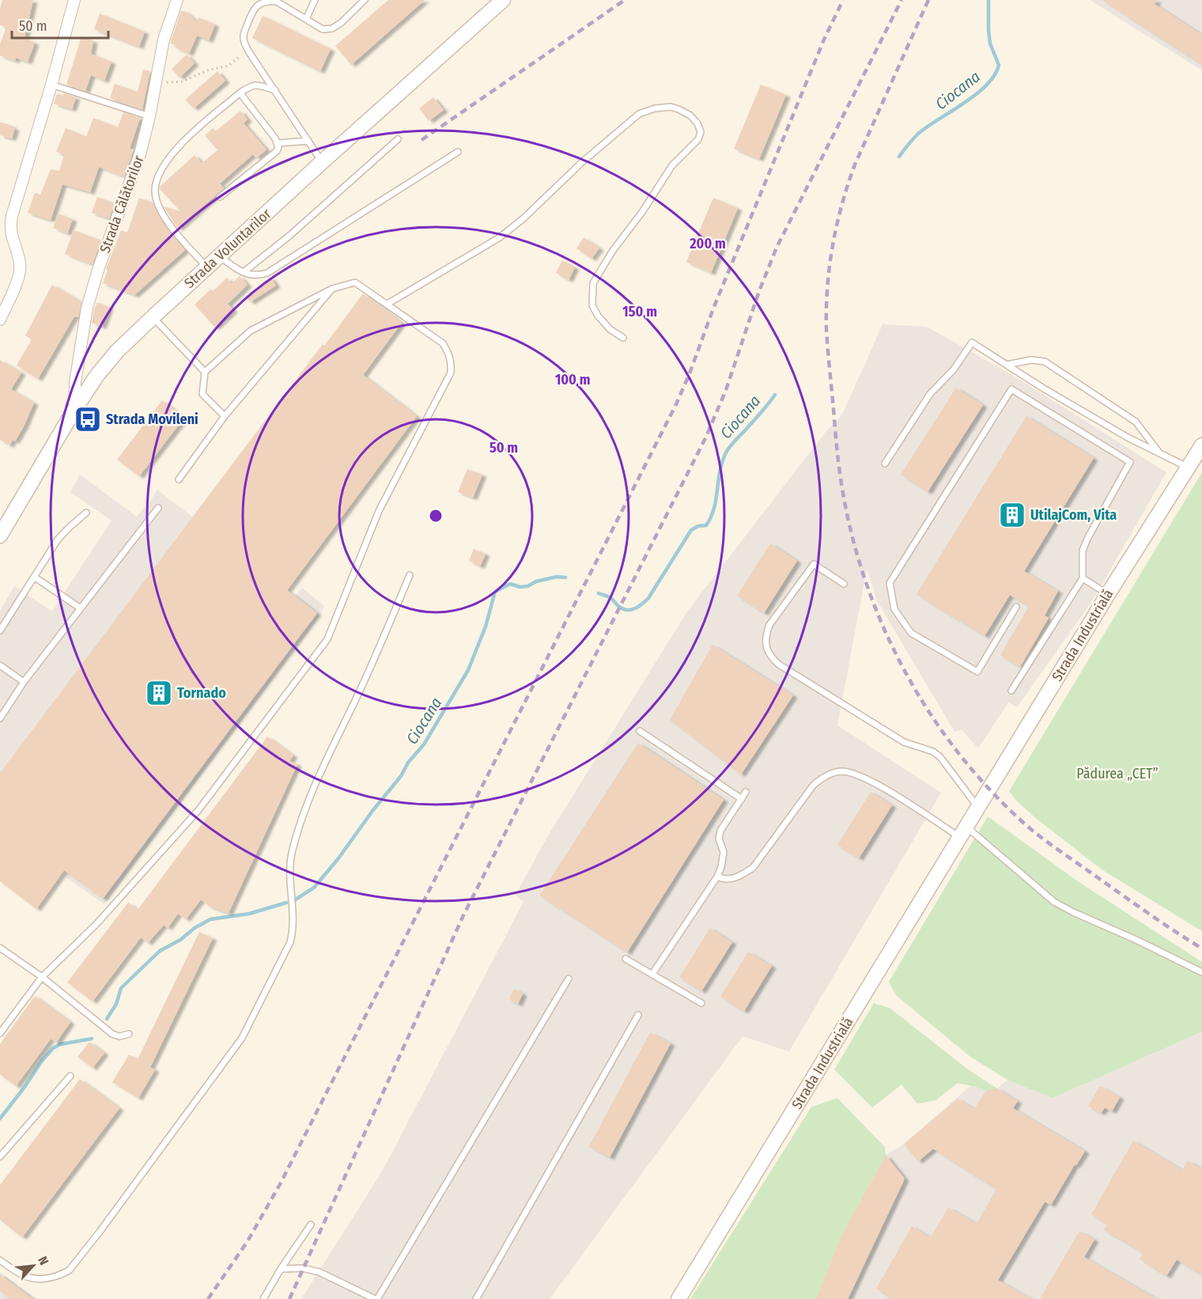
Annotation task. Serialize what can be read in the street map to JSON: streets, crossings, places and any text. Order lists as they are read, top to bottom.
{
  "streets": {
    "main road": ["Strada Voluntarilor", "Strada Industrială"],
    "street": ["Strada Călătorilor"]
  },
  "crossings": [
    ["Strada Călătorilor", "Strada Voluntarilor"]
  ],
  "water": ["Ciocana"],
  "parks": ["Pădurea „CET”"],
  "places": {
    "bus stop": ["Strada Movileni"],
    "building": ["UtilajCom, Vita", "Tornado"]
  },
  "scale_bar": "50 m",
  "north": "top right",
  "rings": [
    "200 m",
    "150 m",
    "100 m",
    "50 m"
  ]
}
